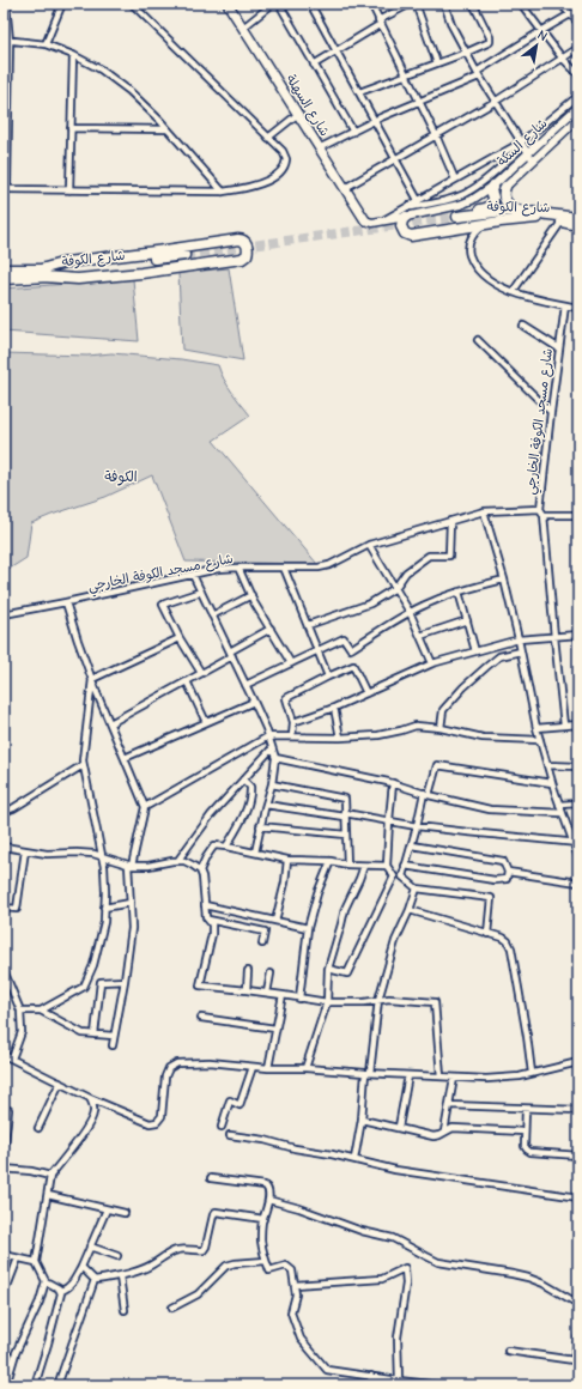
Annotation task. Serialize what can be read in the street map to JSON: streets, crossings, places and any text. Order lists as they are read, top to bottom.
{
  "streets": {
    "highway": ["شارع الكوفة"],
    "main road": ["شارع السهلة"],
    "street": ["شارع السكة", "شارع مسجد الكوفة الخارجي"]
  },
  "crossings": [
    ["شارع السهلة", "شارع السكة"]
  ],
  "districts": ["الكوفة"],
  "north": "top right"
}
